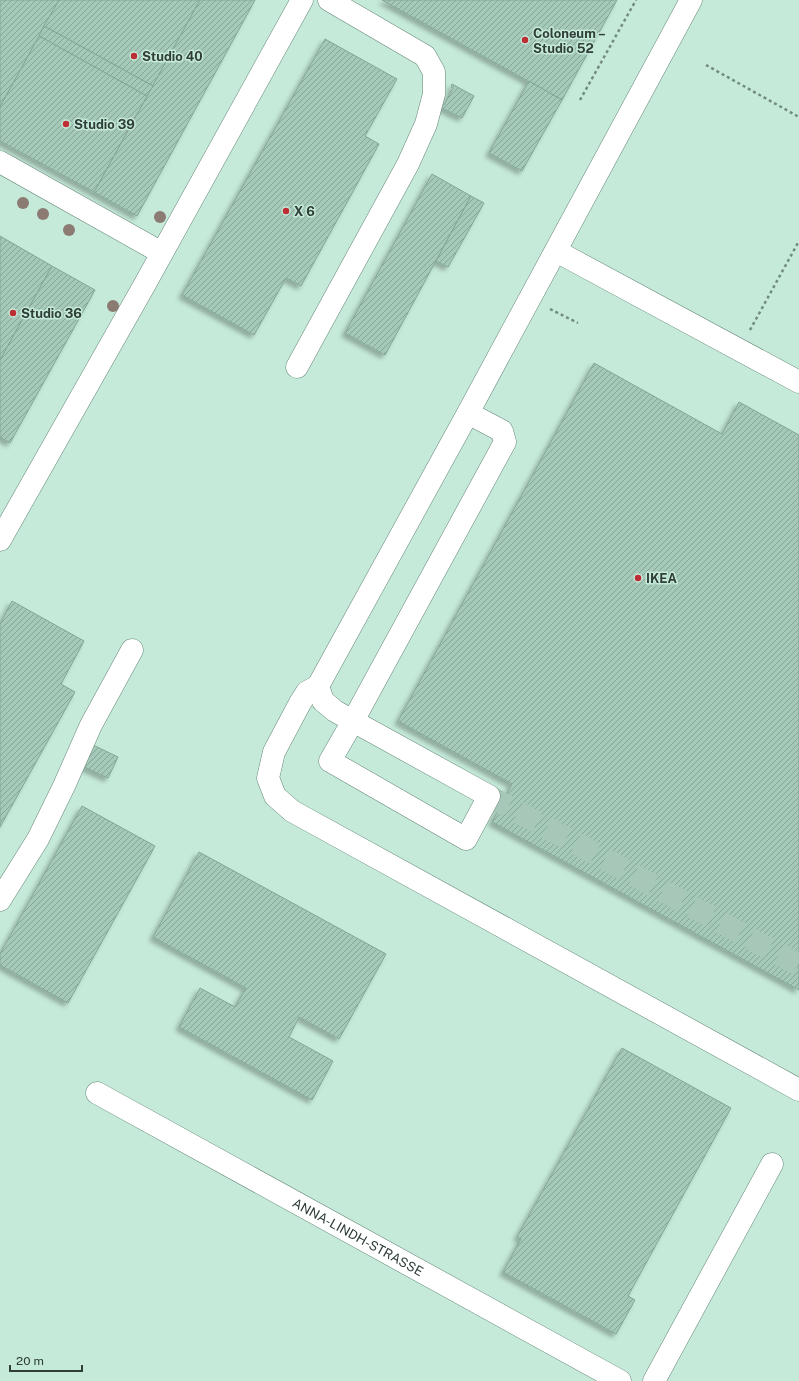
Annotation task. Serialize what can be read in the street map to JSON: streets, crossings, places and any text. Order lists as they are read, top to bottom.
{
  "streets": {
    "street": ["ANNA-LINDH-STRASSE"]
  },
  "places": [
    "Coloneum – Studio 52",
    "Studio 40",
    "Studio 39",
    "X 6",
    "Studio 36",
    "IKEA"
  ],
  "scale_bar": "20 m"
}
